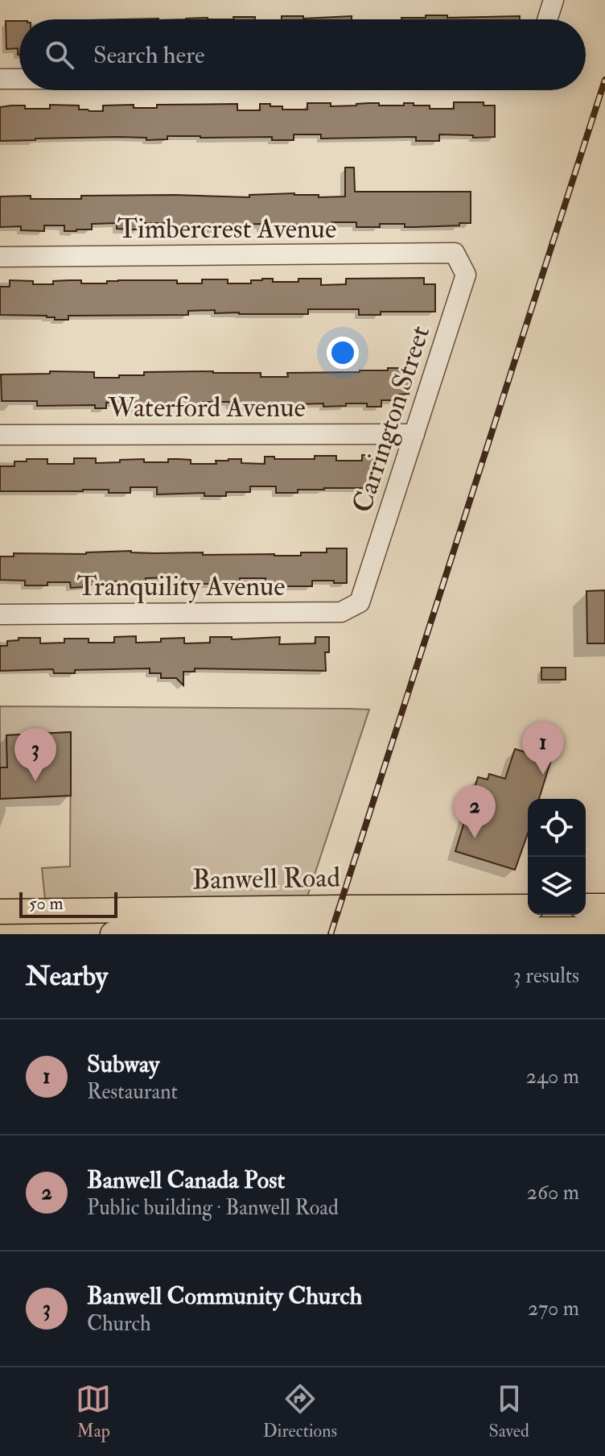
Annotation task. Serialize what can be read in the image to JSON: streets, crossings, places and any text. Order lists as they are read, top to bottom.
{
  "streets": {
    "main road": ["Banwell Road"],
    "street": [
      "Timbercrest Avenue",
      "Waterford Avenue",
      "Carrington Street",
      "Tranquility Avenue"
    ]
  },
  "crossings": [
    ["Timbercrest Avenue", "Carrington Street"],
    ["Waterford Avenue", "Carrington Street"],
    ["Carrington Street", "Tranquility Avenue"]
  ],
  "scale_bar": "50 m",
  "page": {
    "search": "Search here",
    "pins": ["1", "3", "2"],
    "scale": "50 m",
    "heading": ["Nearby", "3 results"],
    "list": [
      {
        "mark": "1",
        "name": "Subway",
        "note": "Restaurant",
        "value": "240 m"
      },
      {
        "mark": "2",
        "name": "Banwell Canada Post",
        "note": "Public building · Banwell Road",
        "value": "260 m"
      },
      {
        "mark": "3",
        "name": "Banwell Community Church",
        "note": "Church",
        "value": "270 m"
      }
    ],
    "nav": ["Map", "Directions", "Saved"]
  }
}
